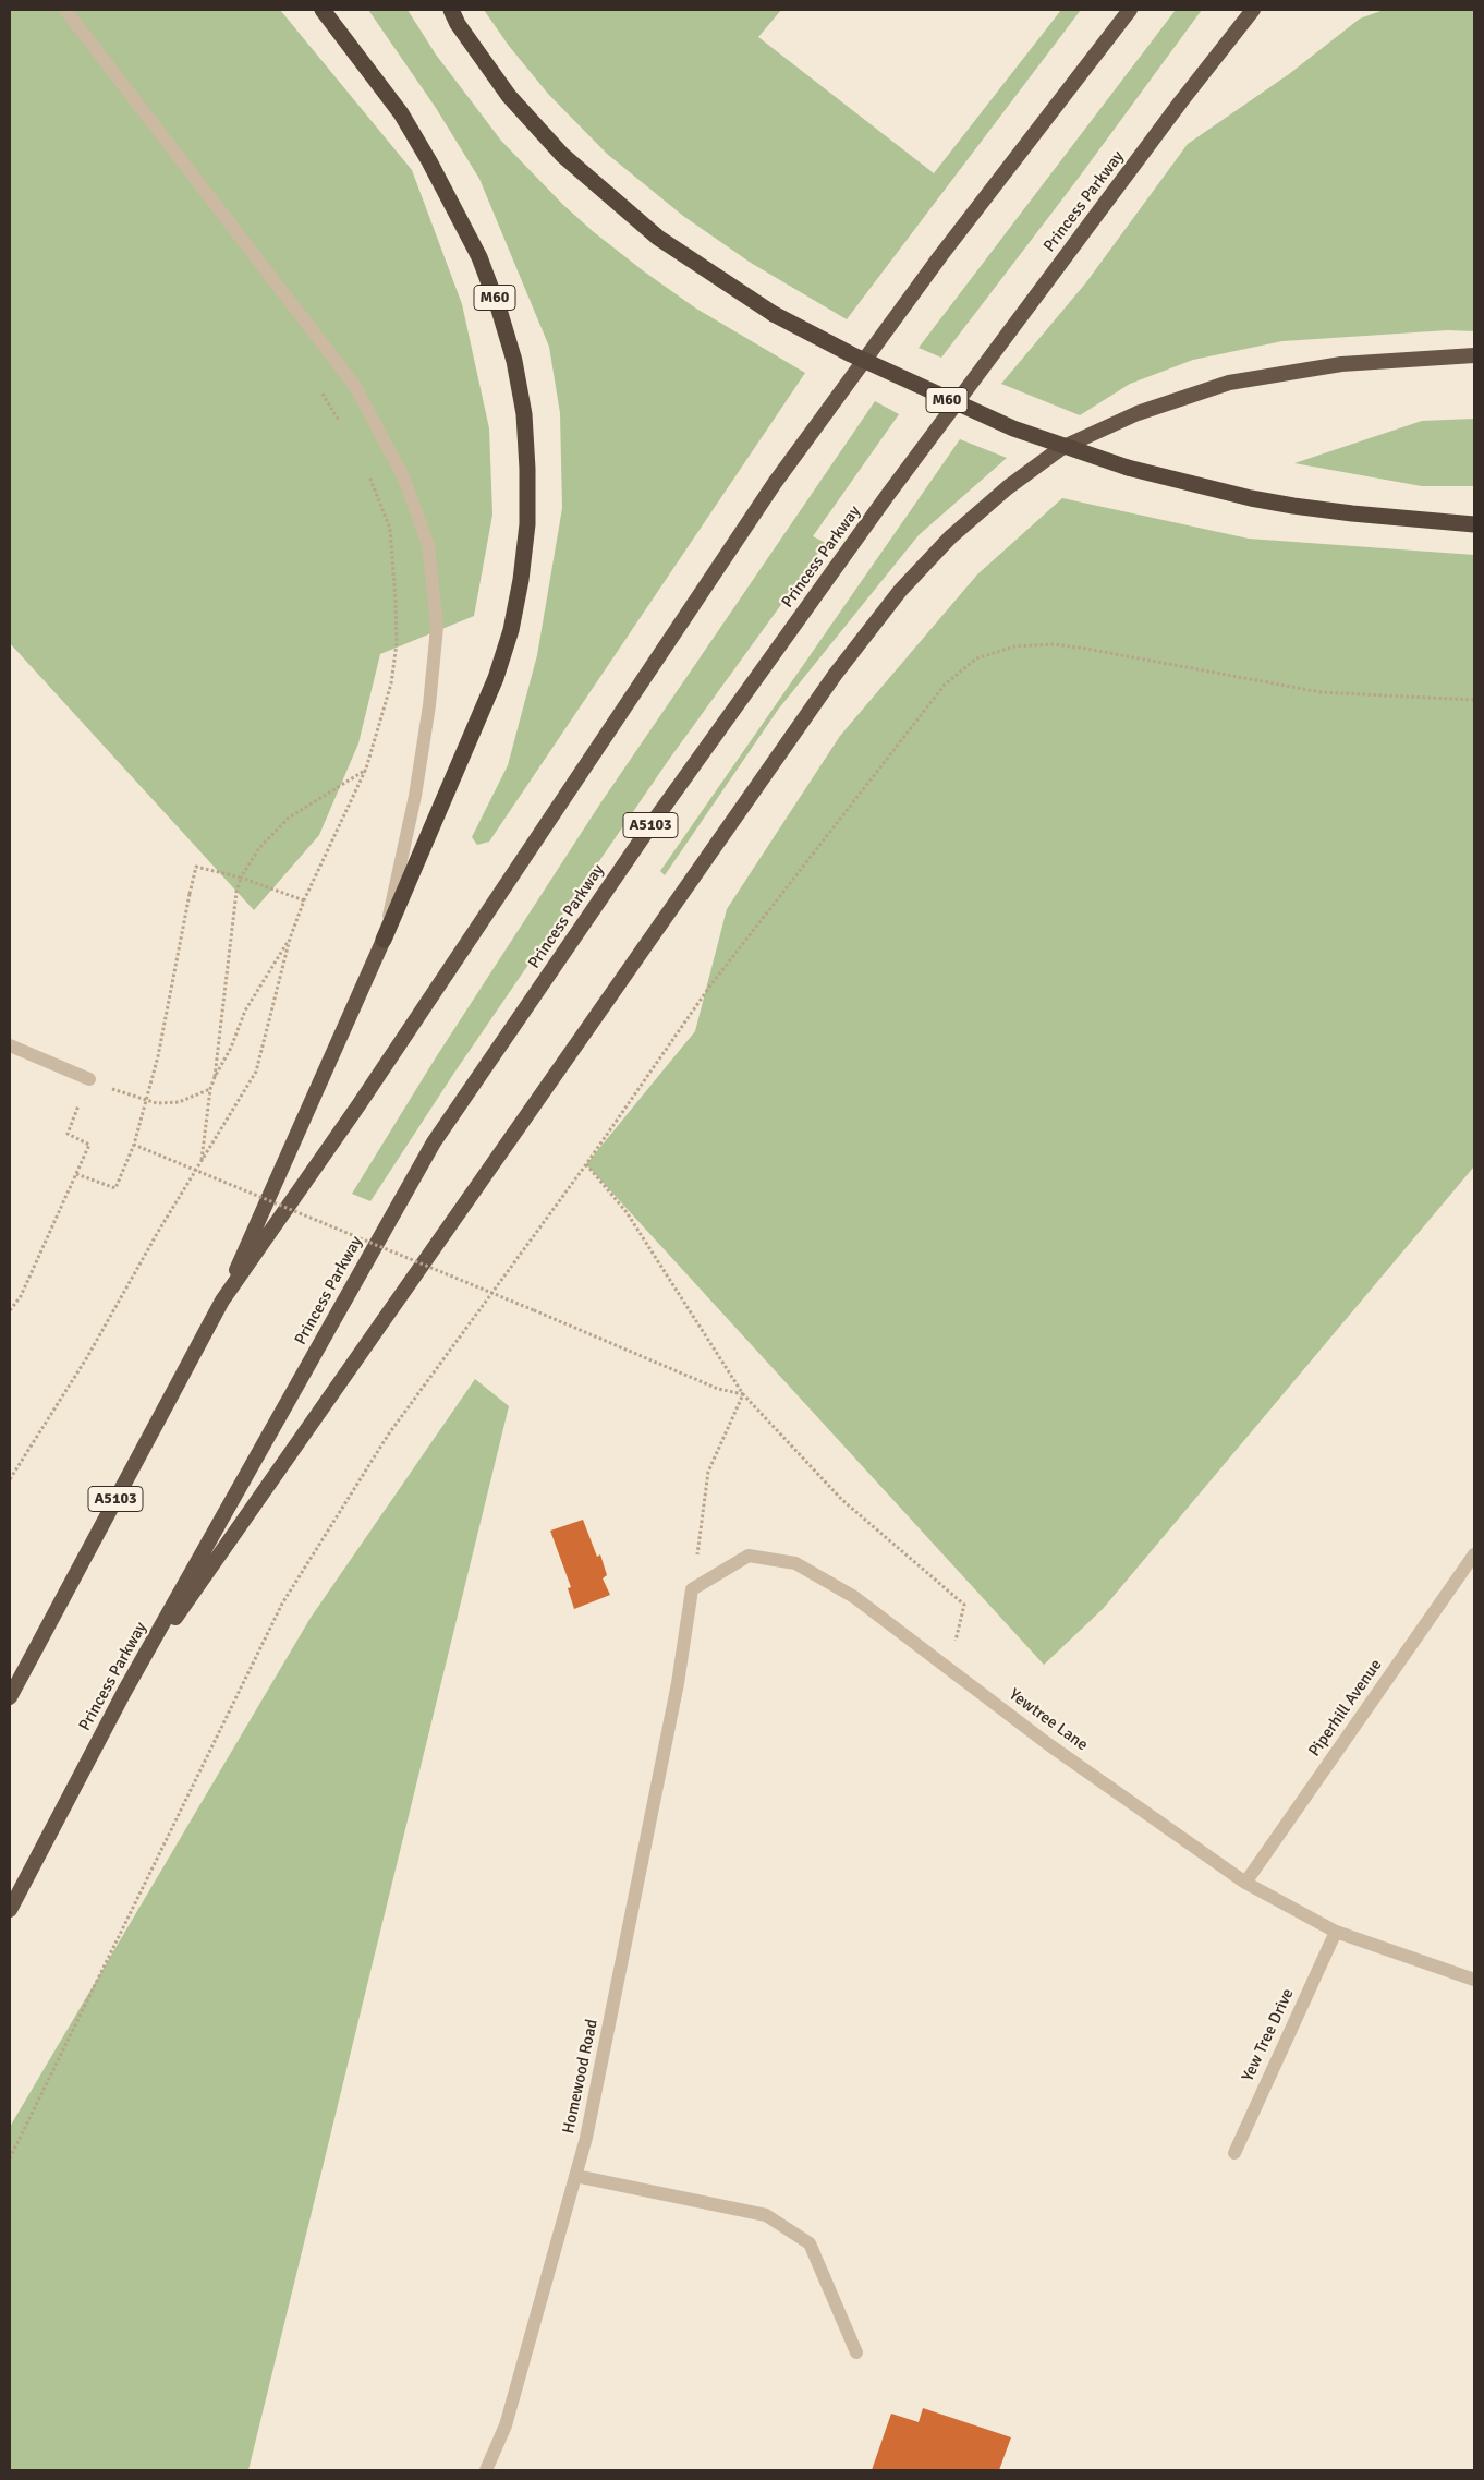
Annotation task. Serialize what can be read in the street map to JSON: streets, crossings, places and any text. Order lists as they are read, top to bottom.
{
  "streets": {
    "highway": ["Princess Parkway", "M60", "A5103"],
    "street": [
      "Piperhill Avenue",
      "Yewtree Lane",
      "Yew Tree Drive",
      "Homewood Road"
    ]
  },
  "crossings": [
    ["Piperhill Avenue", "Yewtree Lane"],
    ["Yewtree Lane", "Yew Tree Drive"],
    ["Yewtree Lane", "Homewood Road"]
  ]
}
